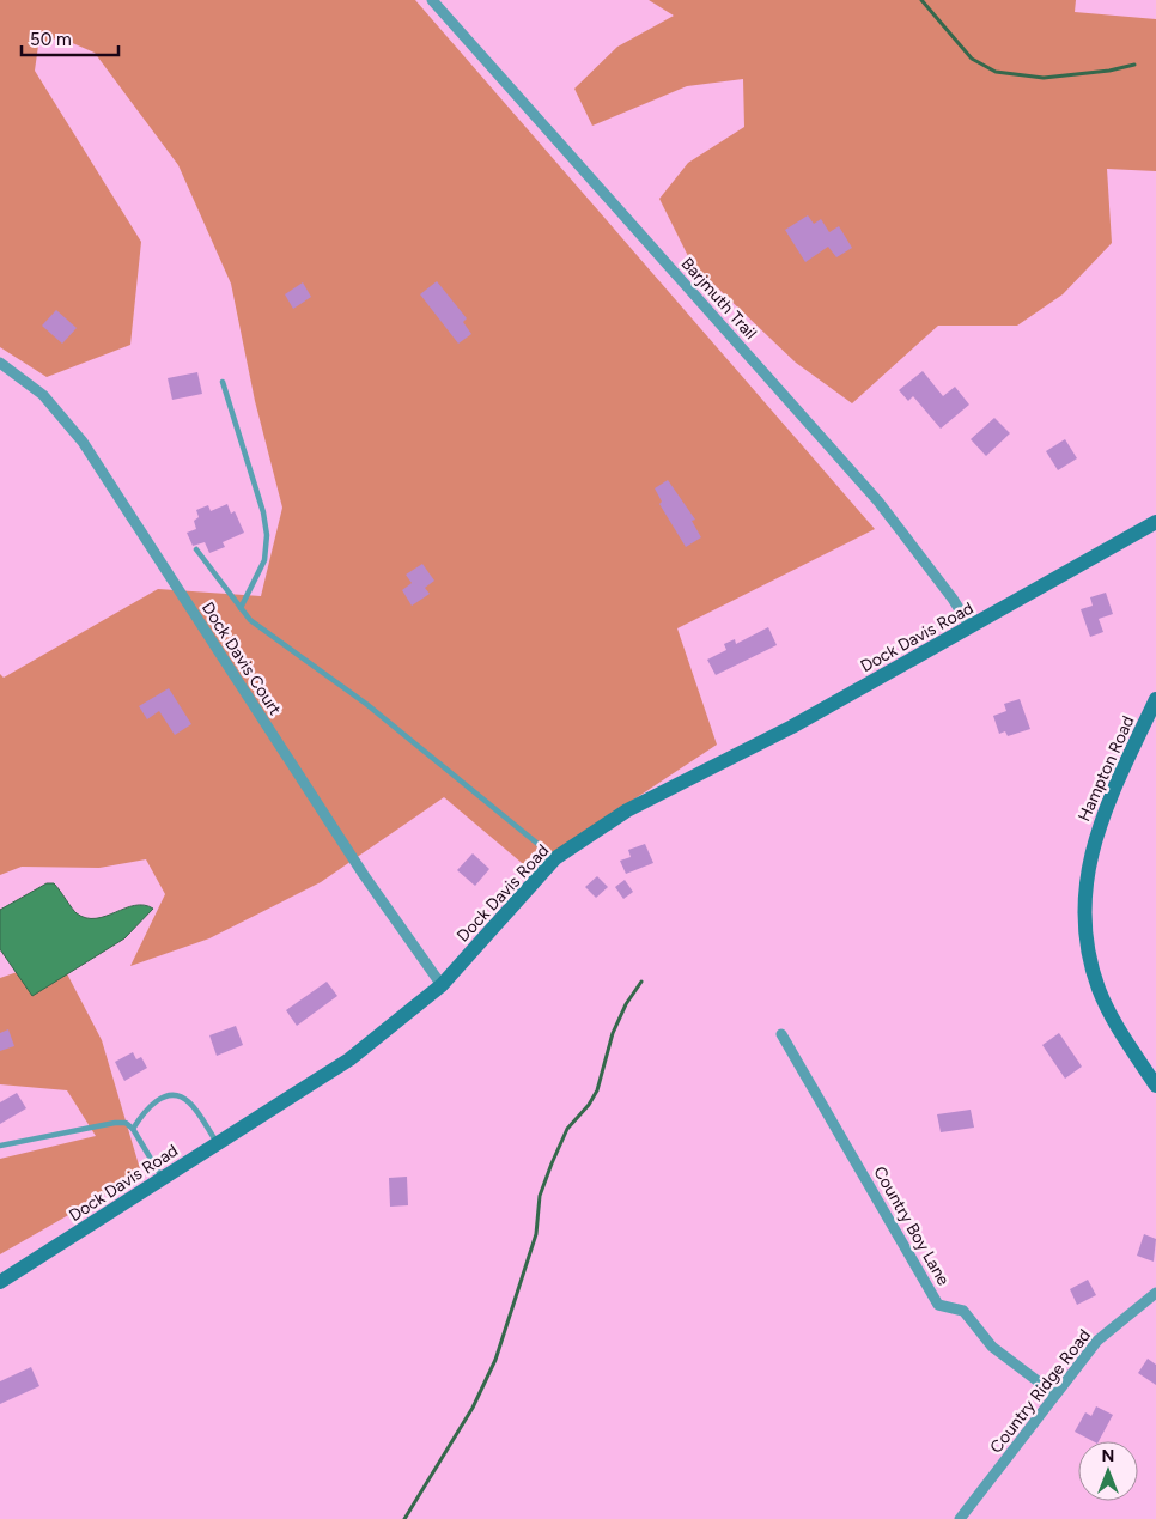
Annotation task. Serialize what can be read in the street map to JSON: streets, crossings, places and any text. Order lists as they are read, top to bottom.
{
  "streets": {
    "street": [
      "Barjmuth Trail",
      "Dock Davis Road",
      "Dock Davis Court",
      "Hampton Road",
      "Country Boy Lane",
      "Country Ridge Road"
    ]
  },
  "crossings": [
    ["Barjmuth Trail", "Dock Davis Road"],
    ["Dock Davis Road", "Dock Davis Court"],
    ["Country Boy Lane", "Country Ridge Road"]
  ],
  "scale_bar": "50 m",
  "north": "top"
}
